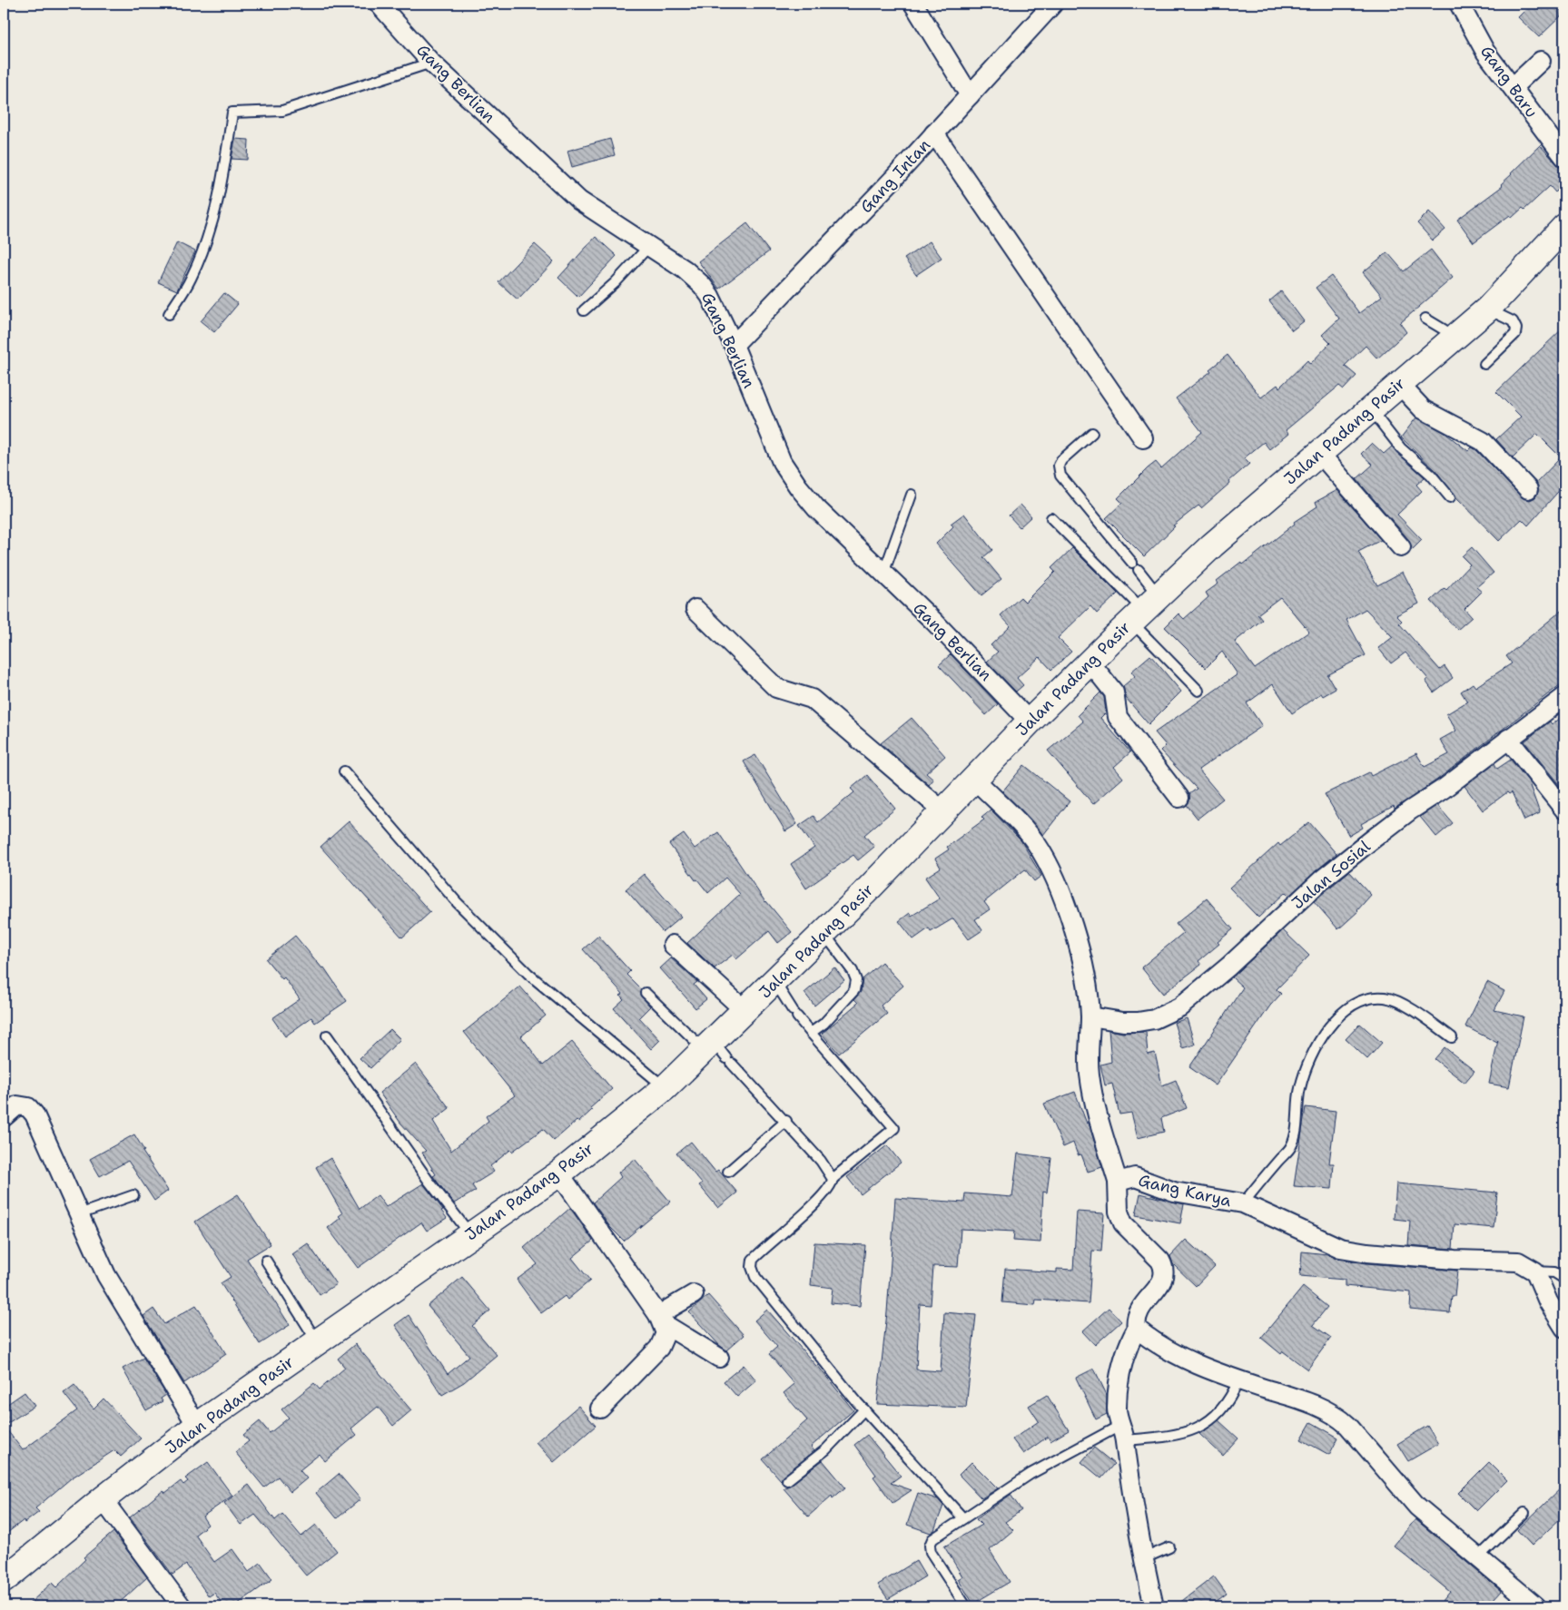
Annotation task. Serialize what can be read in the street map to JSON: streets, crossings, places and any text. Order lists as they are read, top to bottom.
{
  "streets": {
    "highway": ["Jalan Padang Pasir"],
    "street": [
      "Gang Baru",
      "Gang Berlian",
      "Gang Intan",
      "Jalan Sosial",
      "Gang Karya"
    ]
  },
  "crossings": [
    ["Gang Berlian", "Gang Intan"],
    ["Gang Berlian", "Jalan Padang Pasir"],
    ["Jalan Padang Pasir", "Gang Karya"],
    ["Jalan Sosial", "Gang Karya"]
  ]
}
